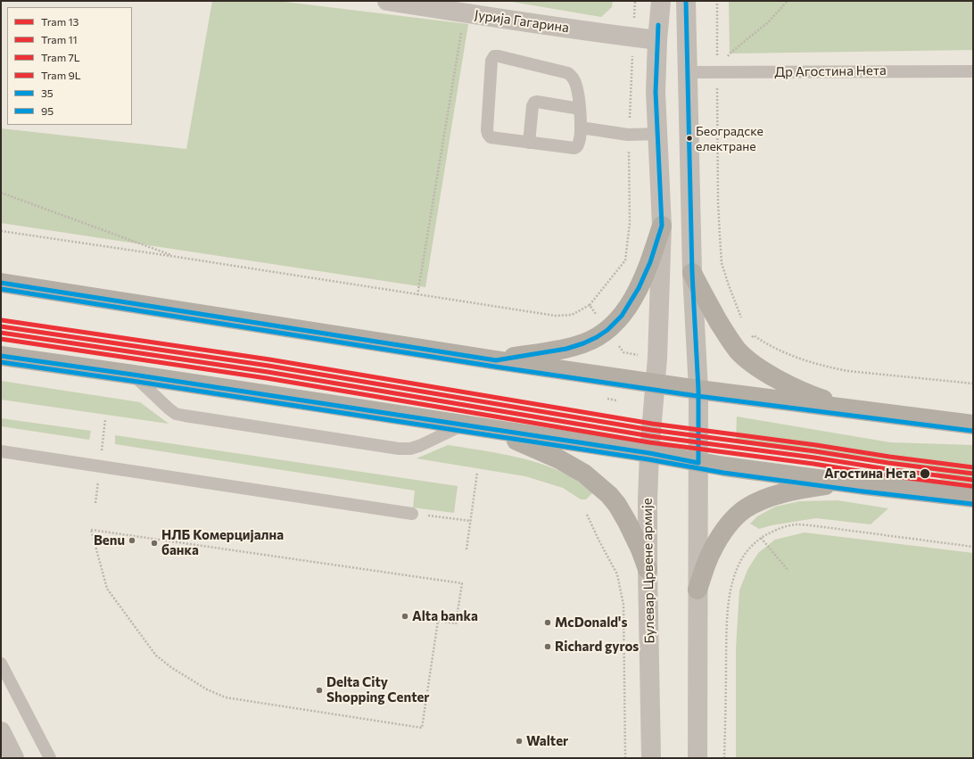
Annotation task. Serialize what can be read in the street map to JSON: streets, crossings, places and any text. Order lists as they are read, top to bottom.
{
  "streets": {
    "street": ["Јурија Гагарина", "Булевар Црвене армије"],
    "lane": ["Др Агостина Нета"]
  },
  "places": [
    "Београдске електране",
    "Агостина Нета",
    "Benu",
    "НЛБ Комерцијална банка",
    "Alta banka",
    "McDonald's",
    "Richard gyros",
    "Delta City Shopping Center",
    "Walter"
  ],
  "lines": [
    "transit line 35",
    "transit line 95",
    "tram line 7L",
    "tram line 13",
    "tram line 11",
    "tram line 9L"
  ],
  "legend": [
    "Tram 13",
    "Tram 11",
    "Tram 7L",
    "Tram 9L",
    "35",
    "95"
  ]
}
